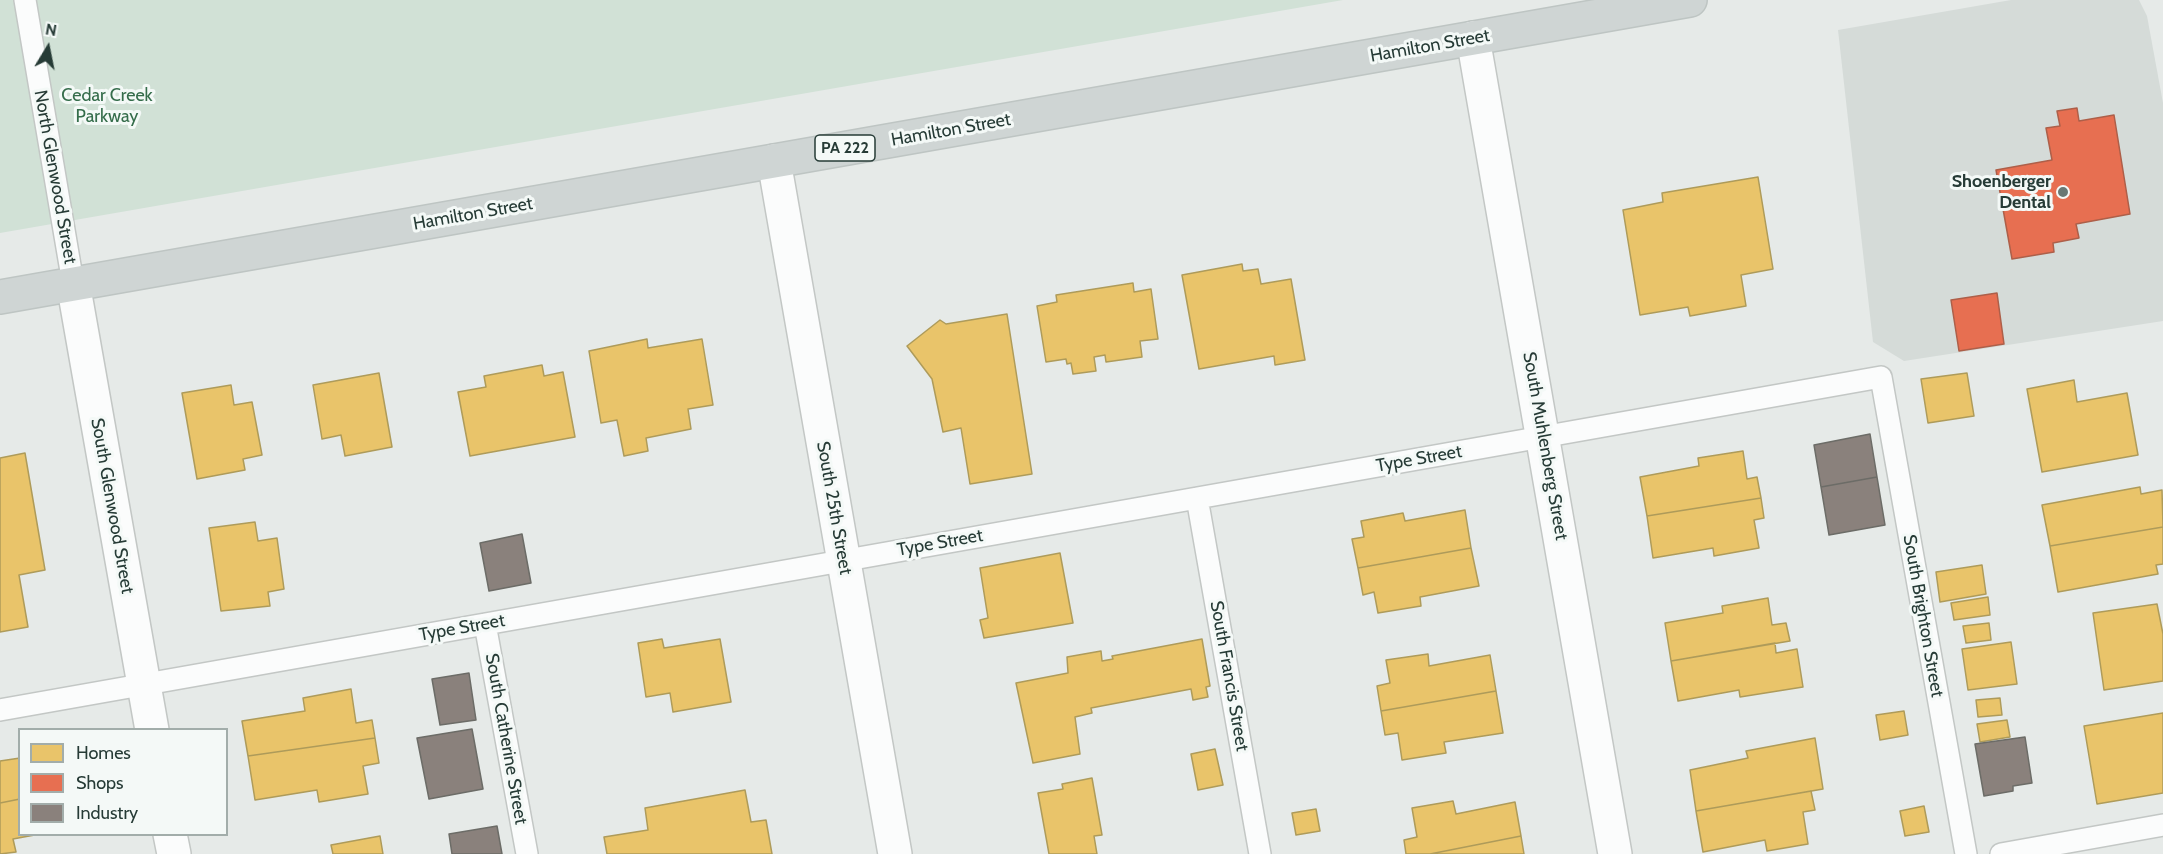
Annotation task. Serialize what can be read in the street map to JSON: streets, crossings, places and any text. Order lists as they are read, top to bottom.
{
  "streets": {
    "main road": ["Hamilton Street", "PA 222"],
    "street": ["South Muhlenberg Street", "South Glenwood Street", "South 25th Street"],
    "lane": [
      "North Glenwood Street",
      "Type Street",
      "South Brighton Street",
      "South Francis Street",
      "South Catherine Street"
    ]
  },
  "crossings": [
    ["Hamilton Street", "North Glenwood Street"],
    ["Hamilton Street", "South Muhlenberg Street"],
    ["Hamilton Street", "South Glenwood Street"],
    ["Hamilton Street", "South 25th Street"],
    ["North Glenwood Street", "South Glenwood Street"],
    ["South Muhlenberg Street", "Type Street"],
    ["Type Street", "South Glenwood Street"],
    ["Type Street", "South 25th Street"],
    ["Type Street", "South Brighton Street"],
    ["Type Street", "South Francis Street"],
    ["Type Street", "South Catherine Street"]
  ],
  "parks": ["Cedar Creek Parkway"],
  "places": ["Shoenberger Dental"],
  "legend": ["Homes", "Shops", "Industry"],
  "north": "top"
}
